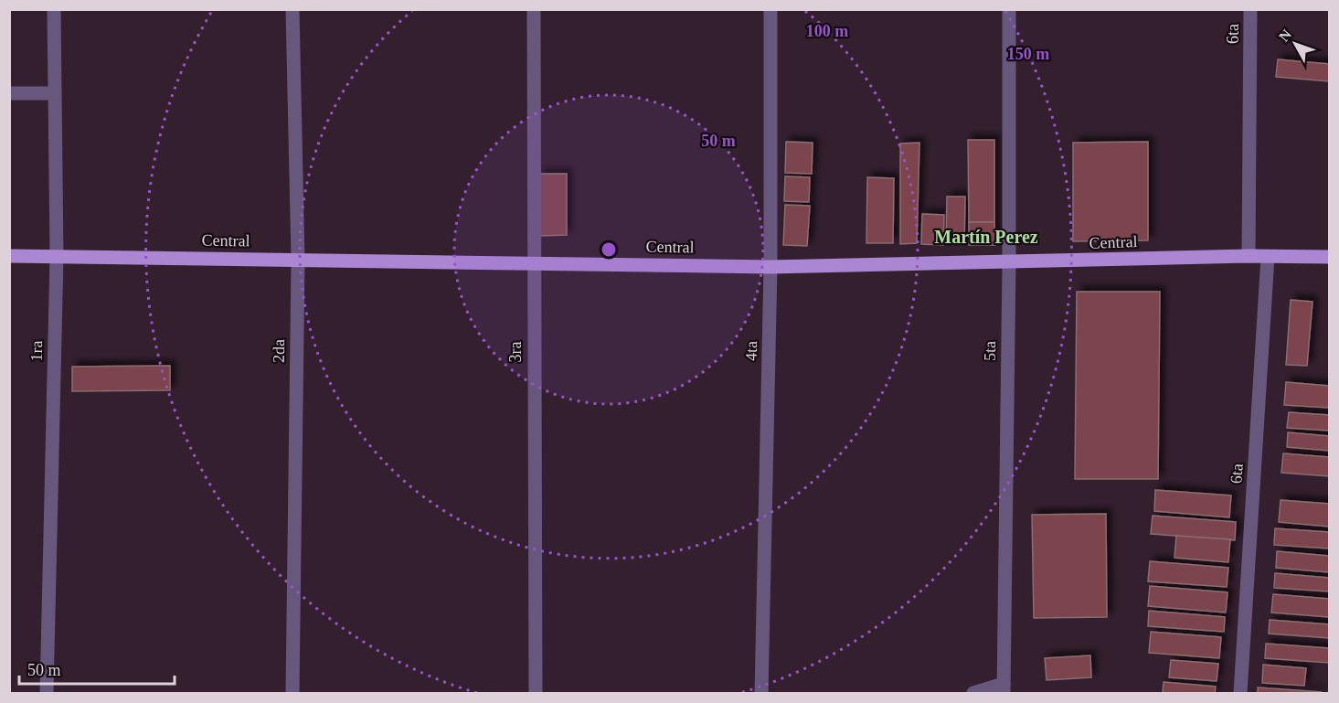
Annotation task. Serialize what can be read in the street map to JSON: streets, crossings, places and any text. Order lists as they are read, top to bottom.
{
  "streets": {
    "main road": ["Central"],
    "street": [
      "6ta",
      "1ra",
      "2da",
      "4ta",
      "5ta",
      "3ra"
    ]
  },
  "crossings": [
    ["6ta", "Central"],
    ["Central", "1ra"],
    ["Central", "2da"],
    ["Central", "4ta"],
    ["Central", "5ta"],
    ["Central", "3ra"]
  ],
  "districts": ["Martín Perez"],
  "scale_bar": "50 m",
  "north": "top left",
  "rings": ["100 m", "150 m", "50 m"]
}
